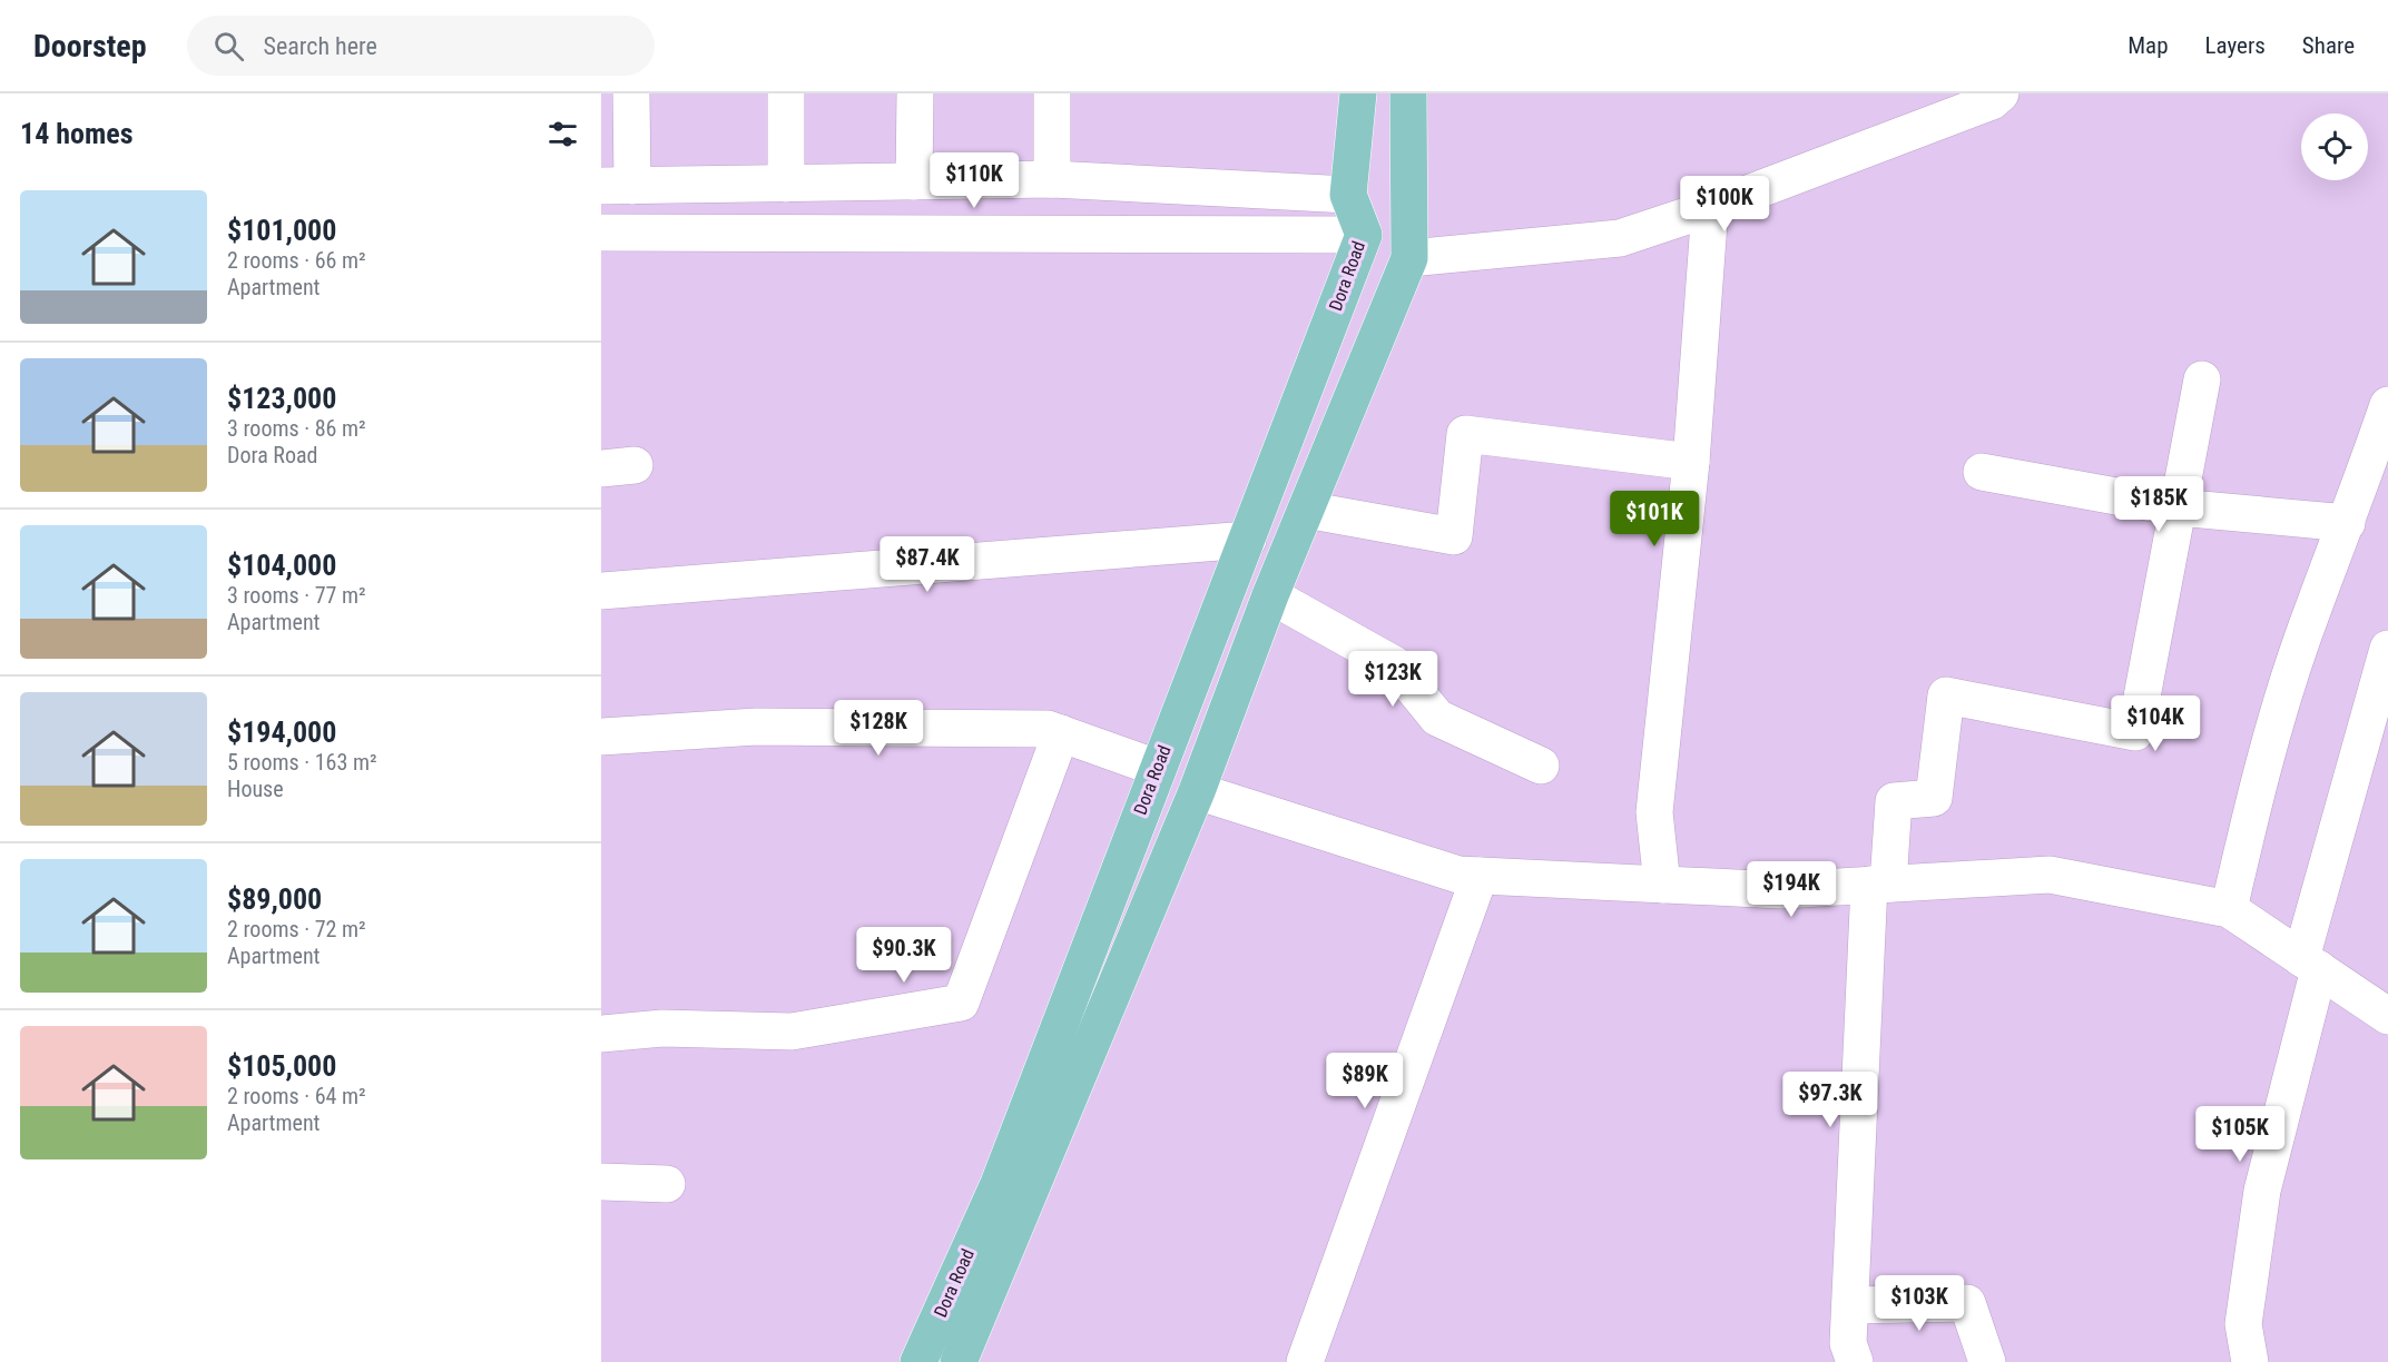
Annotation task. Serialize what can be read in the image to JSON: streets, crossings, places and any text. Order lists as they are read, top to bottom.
{
  "streets": {
    "main road": ["Dora Road"]
  },
  "page": {
    "header": "Doorstep",
    "search": "Search here",
    "nav": ["Map", "Layers", "Share"],
    "heading": "14 homes",
    "price": [
      "$110K",
      "$100K",
      "$185K",
      "$101K",
      "$87.4K",
      "$123K",
      "$104K",
      "$128K",
      "$194K",
      "$90.3K",
      "$89K",
      "$97.3K",
      "$105K",
      "$103K"
    ],
    "list": [
      {
        "name": "$101,000",
        "note": "2 rooms · 66 m² · Apartment"
      },
      {
        "name": "$123,000",
        "note": "3 rooms · 86 m² · Dora Road"
      },
      {
        "name": "$104,000",
        "note": "3 rooms · 77 m² · Apartment"
      },
      {
        "name": "$194,000",
        "note": "5 rooms · 163 m² · House"
      },
      {
        "name": "$89,000",
        "note": "2 rooms · 72 m² · Apartment"
      },
      {
        "name": "$105,000",
        "note": "2 rooms · 64 m² · Apartment"
      }
    ]
  }
}
